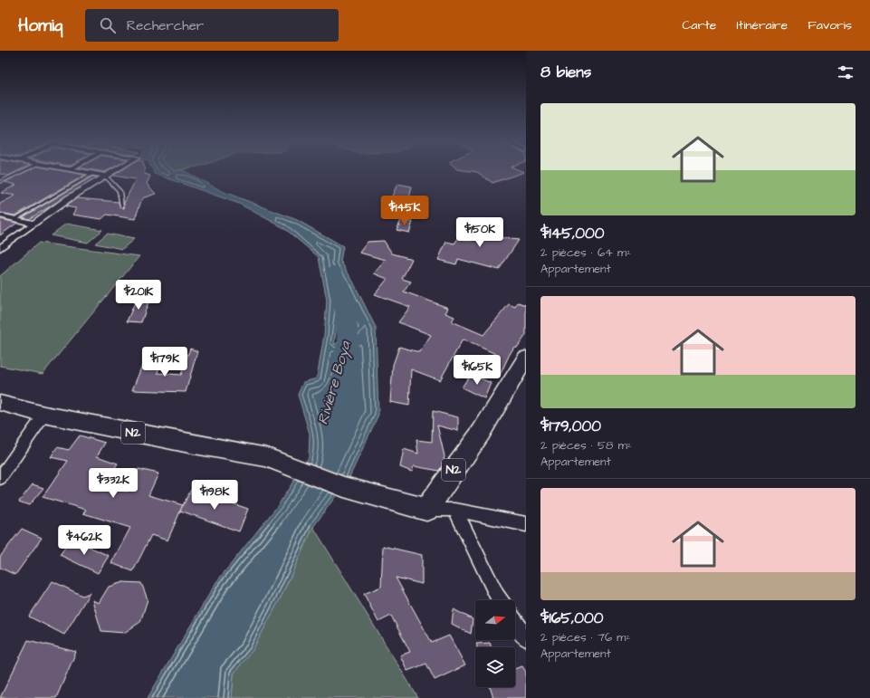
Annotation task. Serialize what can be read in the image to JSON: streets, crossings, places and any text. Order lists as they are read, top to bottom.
{
  "streets": {
    "highway": ["N2"]
  },
  "water": ["Rivière Boya"],
  "north": "right",
  "page": {
    "header": "Homiq",
    "search": "Rechercher",
    "nav": ["Carte", "Itinéraire", "Favoris"],
    "heading": "8 biens",
    "list": [
      {
        "name": "$145,000",
        "note": "2 pièces · 64 m² · Appartement"
      },
      {
        "name": "$179,000",
        "note": "2 pièces · 58 m² · Appartement"
      },
      {
        "name": "$165,000",
        "note": "2 pièces · 76 m² · Appartement"
      }
    ],
    "price": [
      "$145K",
      "$150K",
      "$201K",
      "$179K",
      "$165K",
      "$332K",
      "$198K",
      "$462K"
    ]
  }
}
